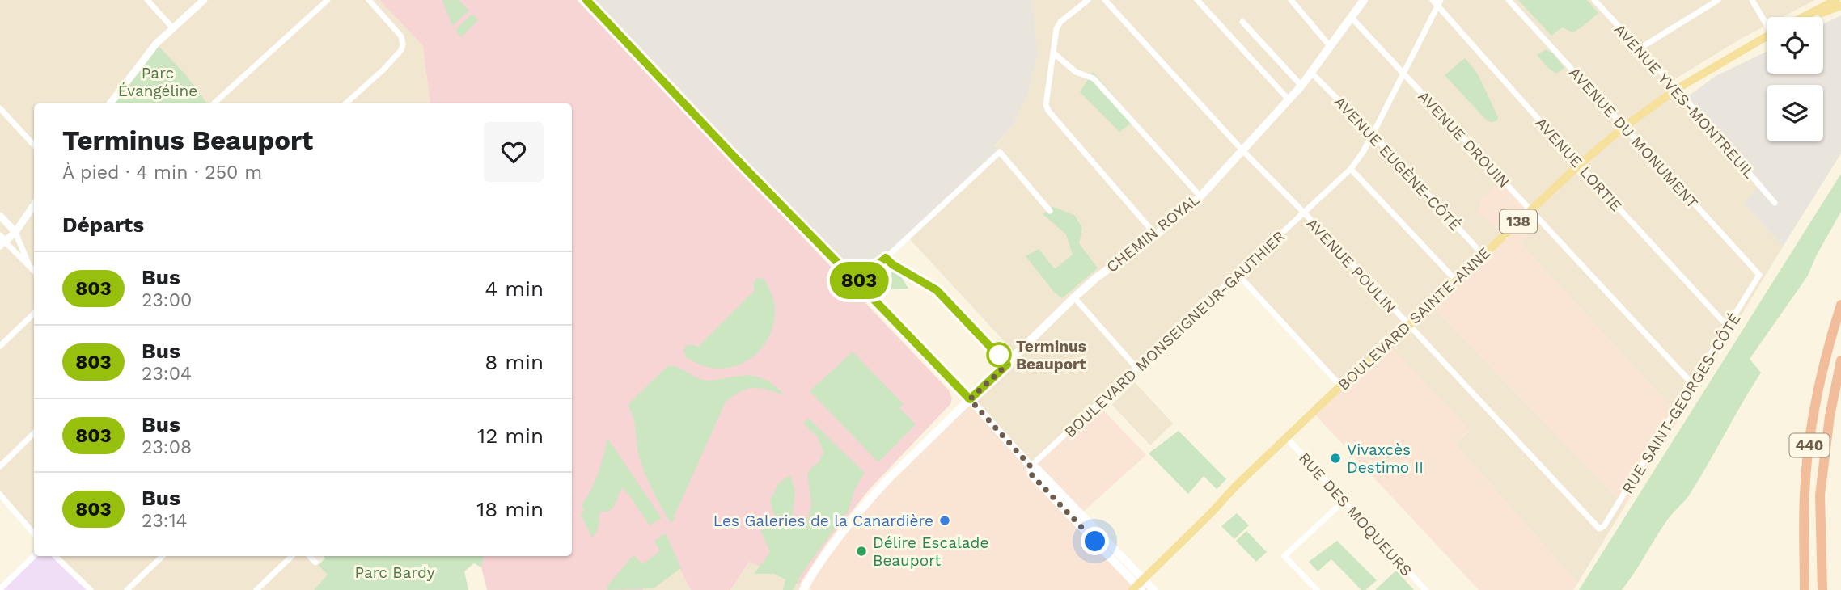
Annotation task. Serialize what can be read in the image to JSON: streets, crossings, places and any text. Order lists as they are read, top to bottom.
{
  "streets": {
    "highway": ["440"],
    "main road": ["138", "CHEMIN ROYAL", "BOULEVARD SAINTE-ANNE"],
    "street": [
      "AVENUE YVES-MONTREUIL",
      "AVENUE DU MONUMENT",
      "AVENUE DROUIN",
      "AVENUE EUGÈNE-CÔTÉ",
      "AVENUE LORTIE",
      "AVENUE POULIN",
      "BOULEVARD MONSEIGNEUR-GAUTHIER",
      "RUE SAINT-GEORGES-CÔTÉ",
      "RUE DES MOQUEURS"
    ]
  },
  "crossings": [
    ["AVENUE YVES-MONTREUIL", "BOULEVARD SAINTE-ANNE"],
    ["AVENUE DU MONUMENT", "BOULEVARD SAINTE-ANNE"],
    ["AVENUE DU MONUMENT", "RUE SAINT-GEORGES-CÔTÉ"],
    ["AVENUE DROUIN", "CHEMIN ROYAL"],
    ["AVENUE DROUIN", "BOULEVARD SAINTE-ANNE"],
    ["AVENUE DROUIN", "BOULEVARD MONSEIGNEUR-GAUTHIER"],
    ["AVENUE DROUIN", "RUE SAINT-GEORGES-CÔTÉ"],
    ["AVENUE EUGÈNE-CÔTÉ", "CHEMIN ROYAL"],
    ["AVENUE EUGÈNE-CÔTÉ", "BOULEVARD SAINTE-ANNE"],
    ["AVENUE EUGÈNE-CÔTÉ", "BOULEVARD MONSEIGNEUR-GAUTHIER"],
    ["AVENUE LORTIE", "BOULEVARD SAINTE-ANNE"],
    ["AVENUE LORTIE", "BOULEVARD MONSEIGNEUR-GAUTHIER"],
    ["AVENUE LORTIE", "RUE SAINT-GEORGES-CÔTÉ"],
    ["CHEMIN ROYAL", "AVENUE POULIN"],
    ["AVENUE POULIN", "BOULEVARD SAINTE-ANNE"],
    ["AVENUE POULIN", "BOULEVARD MONSEIGNEUR-GAUTHIER"],
    ["AVENUE POULIN", "RUE SAINT-GEORGES-CÔTÉ"],
    ["BOULEVARD SAINTE-ANNE", "RUE DES MOQUEURS"]
  ],
  "parks": ["Parc Évangéline", "Parc Bardy"],
  "places": [
    "Terminus Beauport",
    "Vivaxcès Destimo II",
    "Les Galeries de la Canardière",
    "Délire Escalade Beauport"
  ],
  "lines": ["bus line 803"],
  "page": {
    "on_map": "803",
    "heading": [
      ["Terminus Beauport", "À pied · 4 min · 250 m"],
      "Départs"
    ],
    "list": [
      {
        "mark": "803",
        "name": "Bus",
        "note": "23:00",
        "value": "4 min"
      },
      {
        "mark": "803",
        "name": "Bus",
        "note": "23:04",
        "value": "8 min"
      },
      {
        "mark": "803",
        "name": "Bus",
        "note": "23:08",
        "value": "12 min"
      },
      {
        "mark": "803",
        "name": "Bus",
        "note": "23:14",
        "value": "18 min"
      }
    ]
  }
}
